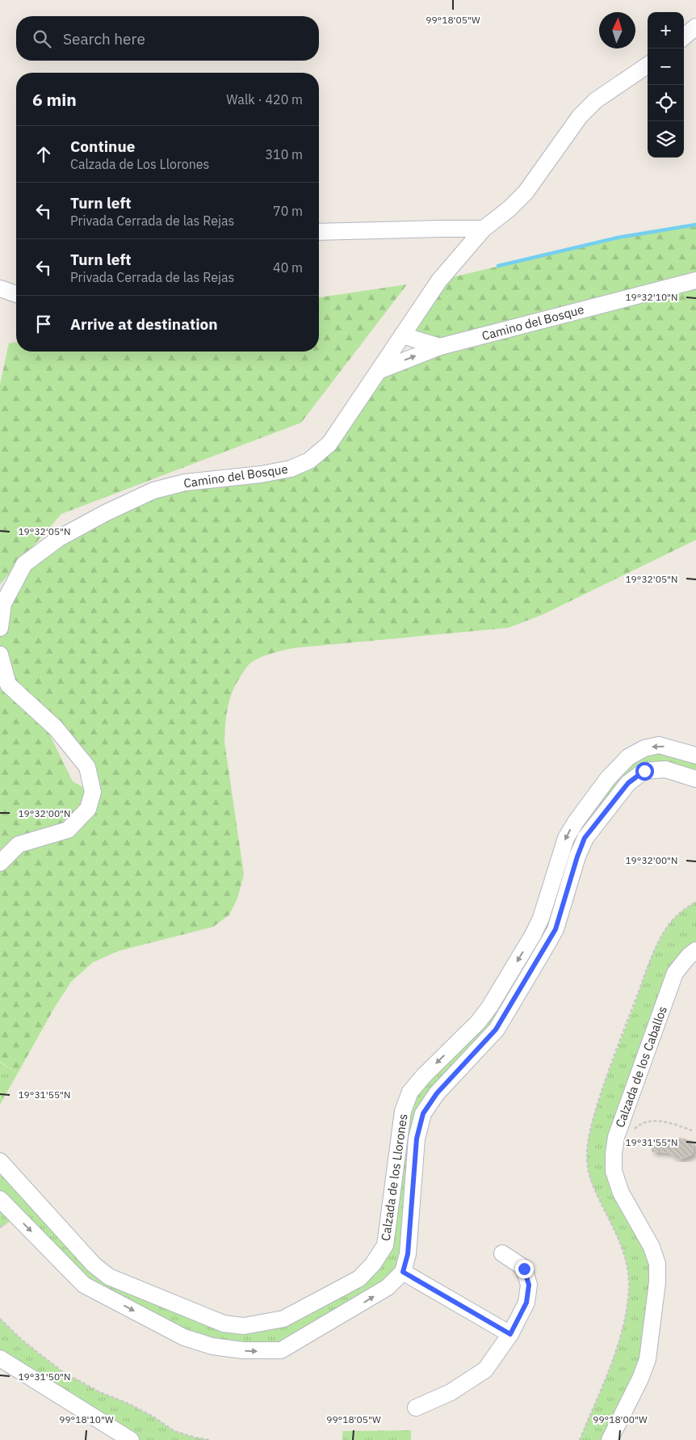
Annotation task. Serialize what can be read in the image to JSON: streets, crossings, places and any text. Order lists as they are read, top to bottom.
{
  "streets": {
    "street": ["Camino del Bosque", "Calzada de los Caballos", "Calzada de los Llorones"]
  },
  "north": "top",
  "page": {
    "map_buttons": ["+", "−"],
    "search": "Search here",
    "heading": ["6 min", "Walk · 420 m"],
    "list": [
      ["Continue", "Calzada de Los Llorones", "310 m"],
      ["Turn left", "Privada Cerrada de las Rejas", "70 m"],
      ["Turn left", "Privada Cerrada de las Rejas", "40 m"],
      "Arrive at destination"
    ]
  },
  "coordinates": [
    "99°18'05\"W",
    "19°32'10\"N",
    "19°32'05\"N",
    "19°32'00\"N",
    "19°31'55\"N",
    "19°31'50\"N",
    "99°18'10\"W",
    "99°18'00\"W"
  ]
}
